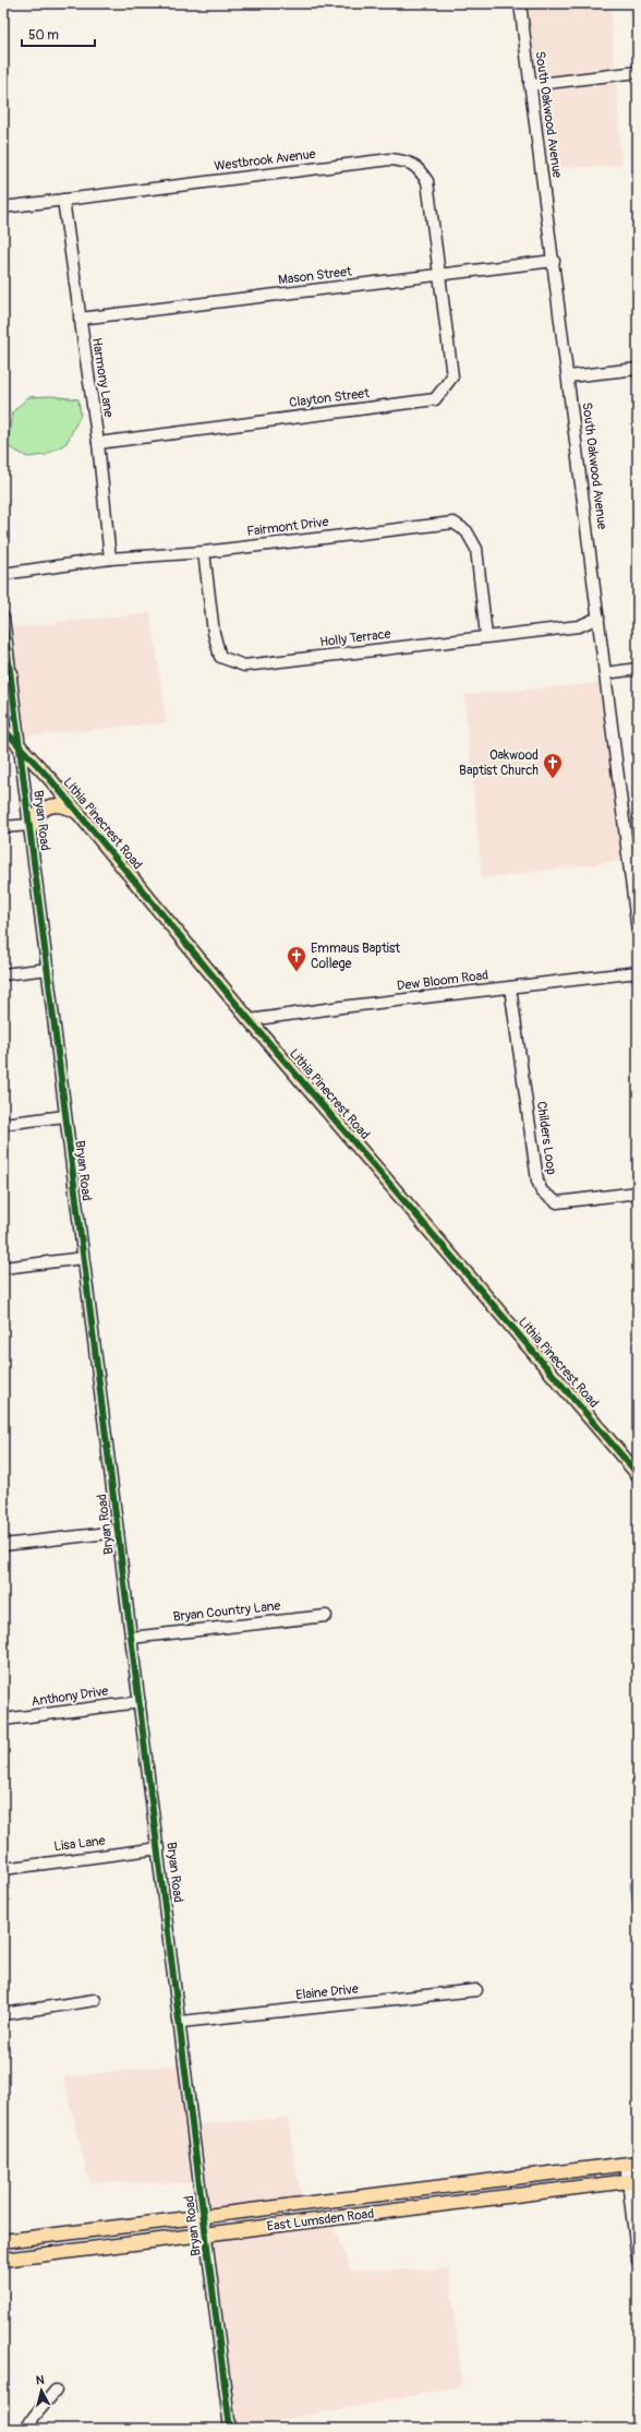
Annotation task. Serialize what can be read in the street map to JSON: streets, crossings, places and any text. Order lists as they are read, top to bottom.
{
  "streets": {
    "main road": ["Lithia Pinecrest Road", "East Lumsden Road"],
    "street": [
      "South Oakwood Avenue",
      "Westbrook Avenue",
      "Mason Street",
      "Harmony Lane",
      "Clayton Street",
      "Fairmont Drive",
      "Holly Terrace",
      "Bryan Road",
      "Dew Bloom Road",
      "Childers Loop",
      "Bryan Country Lane",
      "Anthony Drive",
      "Lisa Lane",
      "Elaine Drive"
    ]
  },
  "crossings": [
    ["South Oakwood Avenue", "Mason Street"],
    ["South Oakwood Avenue", "Holly Terrace"],
    ["Westbrook Avenue", "Mason Street"],
    ["Westbrook Avenue", "Harmony Lane"],
    ["Westbrook Avenue", "Clayton Street"],
    ["Mason Street", "Harmony Lane"],
    ["Mason Street", "Clayton Street"],
    ["Harmony Lane", "Clayton Street"],
    ["Harmony Lane", "Fairmont Drive"],
    ["Fairmont Drive", "Holly Terrace"],
    ["Bryan Road", "Lithia Pinecrest Road"],
    ["Bryan Road", "Bryan Country Lane"],
    ["Bryan Road", "Anthony Drive"],
    ["Bryan Road", "Lisa Lane"],
    ["Bryan Road", "Elaine Drive"],
    ["Bryan Road", "East Lumsden Road"],
    ["Lithia Pinecrest Road", "Dew Bloom Road"],
    ["Dew Bloom Road", "Childers Loop"]
  ],
  "places": {
    "church": ["Oakwood Baptist Church", "Emmaus Baptist College"]
  },
  "scale_bar": "50 m",
  "north": "top"
}
